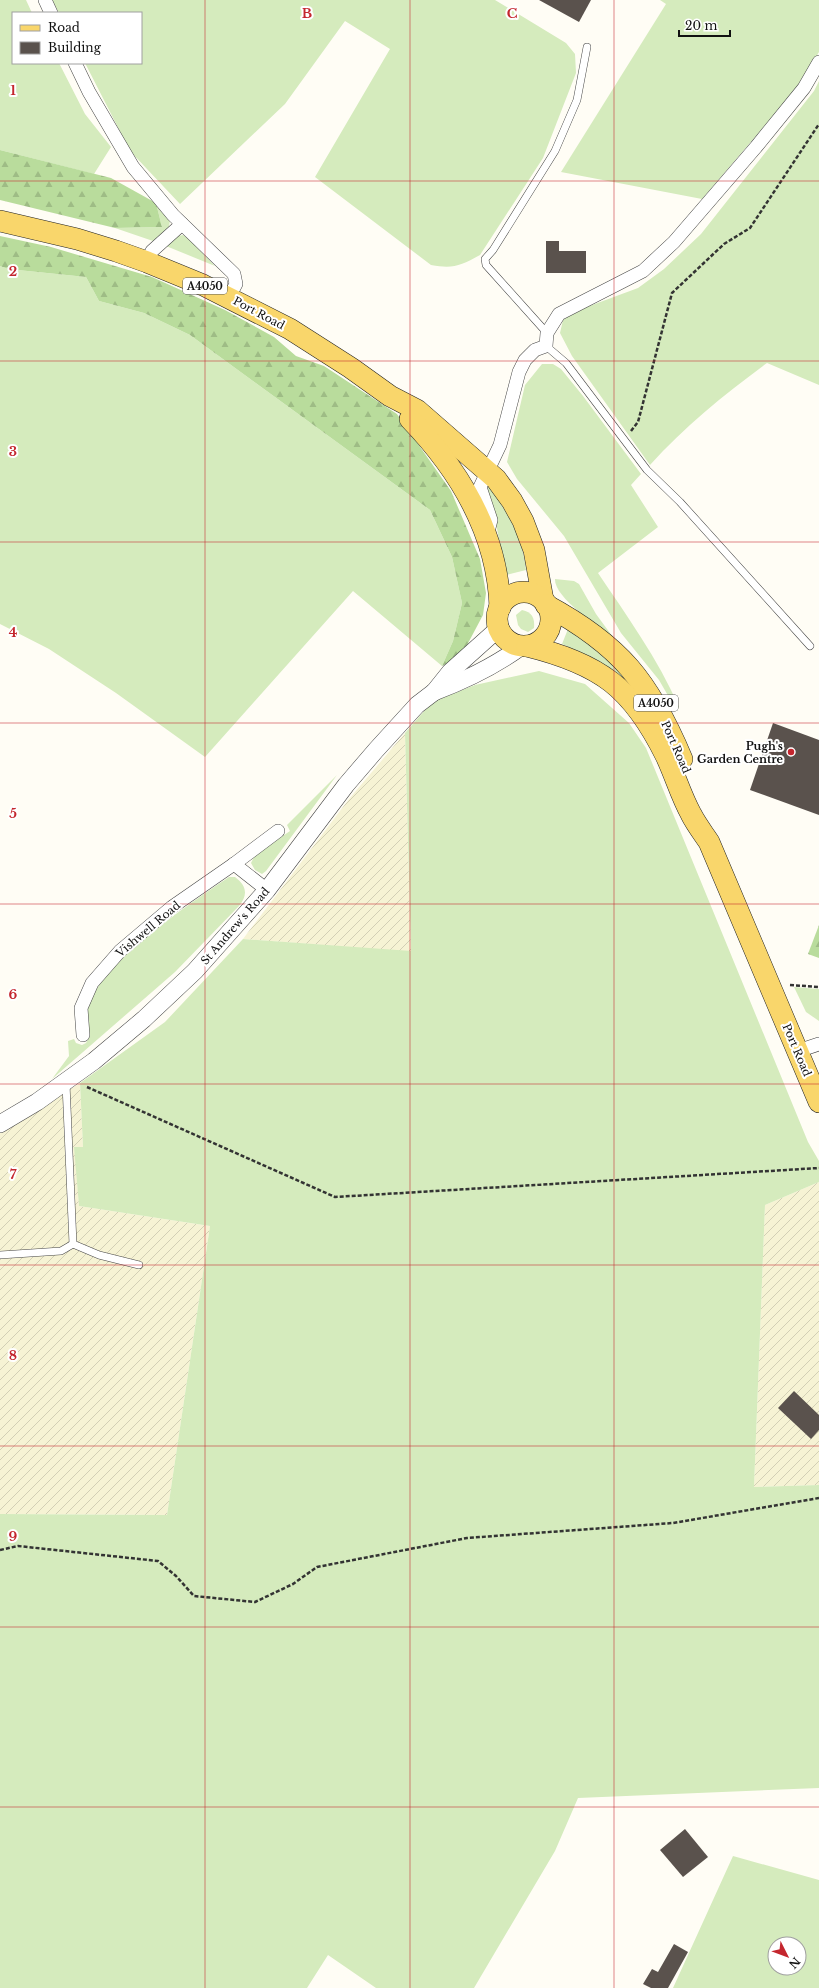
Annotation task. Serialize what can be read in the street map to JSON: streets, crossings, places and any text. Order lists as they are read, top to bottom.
{
  "streets": {
    "main road": ["A4050", "Port Road"],
    "street": ["St Andrew's Road", "Vishwell Road"]
  },
  "crossings": [
    ["Port Road", "St Andrew's Road"]
  ],
  "places": ["Pugh's Garden Centre"],
  "legend": ["Road", "Building"],
  "scale_bar": "20 m",
  "north": "bottom right",
  "grid": {
    "columns": ["B", "C"],
    "rows": [
      "1",
      "2",
      "3",
      "4",
      "5",
      "6",
      "7",
      "8",
      "9"
    ]
  }
}
